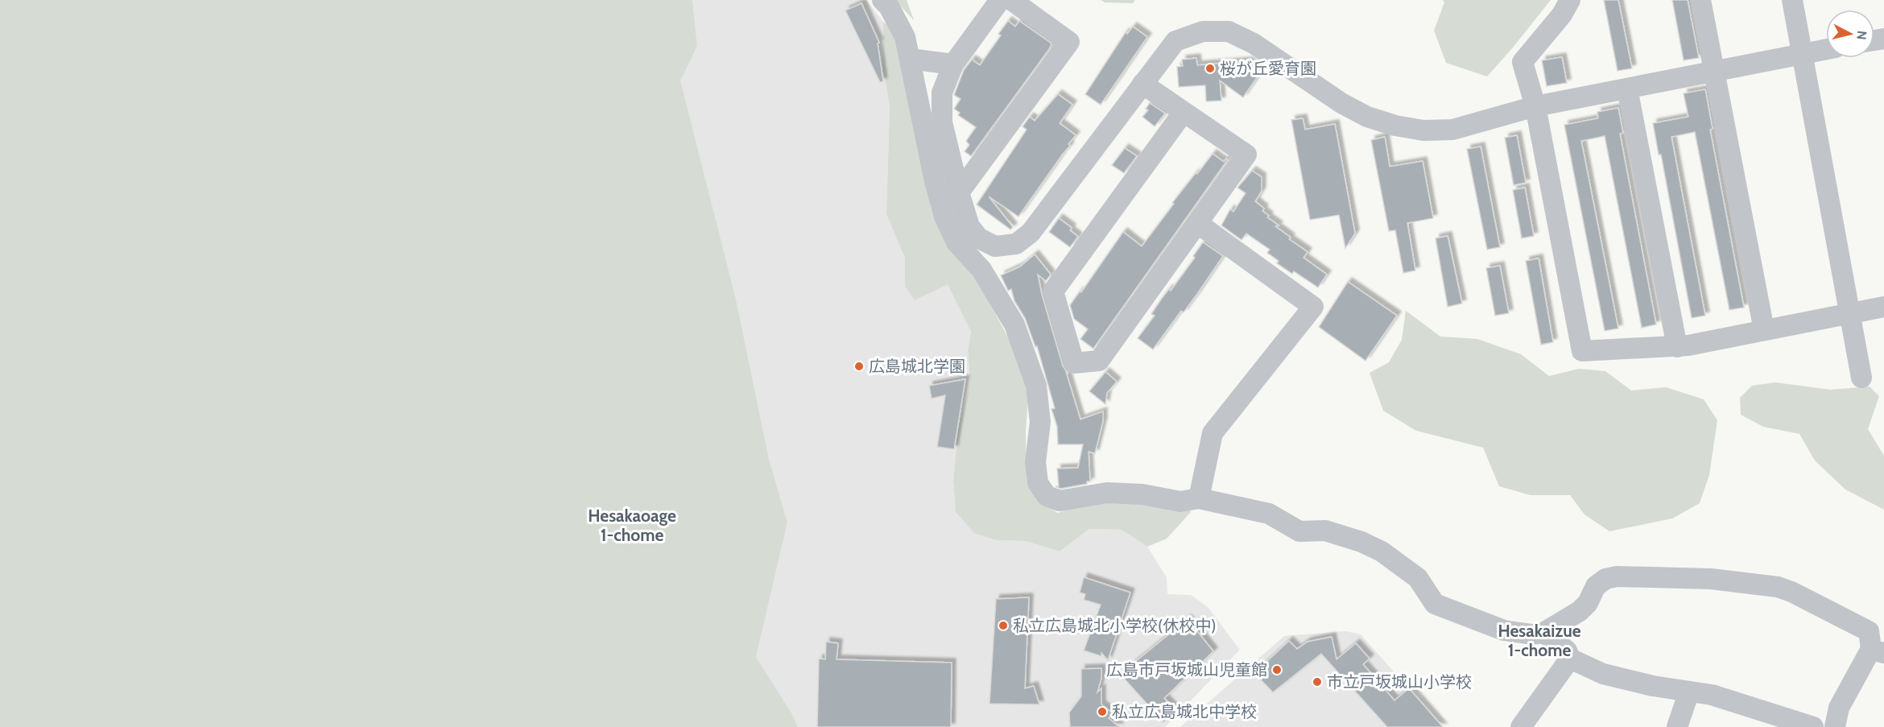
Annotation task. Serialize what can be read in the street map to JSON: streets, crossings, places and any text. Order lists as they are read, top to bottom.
{
  "districts": ["Hesakaoage 1-chome", "Hesakaizue 1-chome"],
  "places": [
    "桜が丘愛育園",
    "広島城北学園",
    "私立広島城北小学校(休校中)",
    "広島市戸坂城山児童館",
    "市立戸坂城山小学校",
    "私立広島城北中学校"
  ],
  "north": "right"
}
